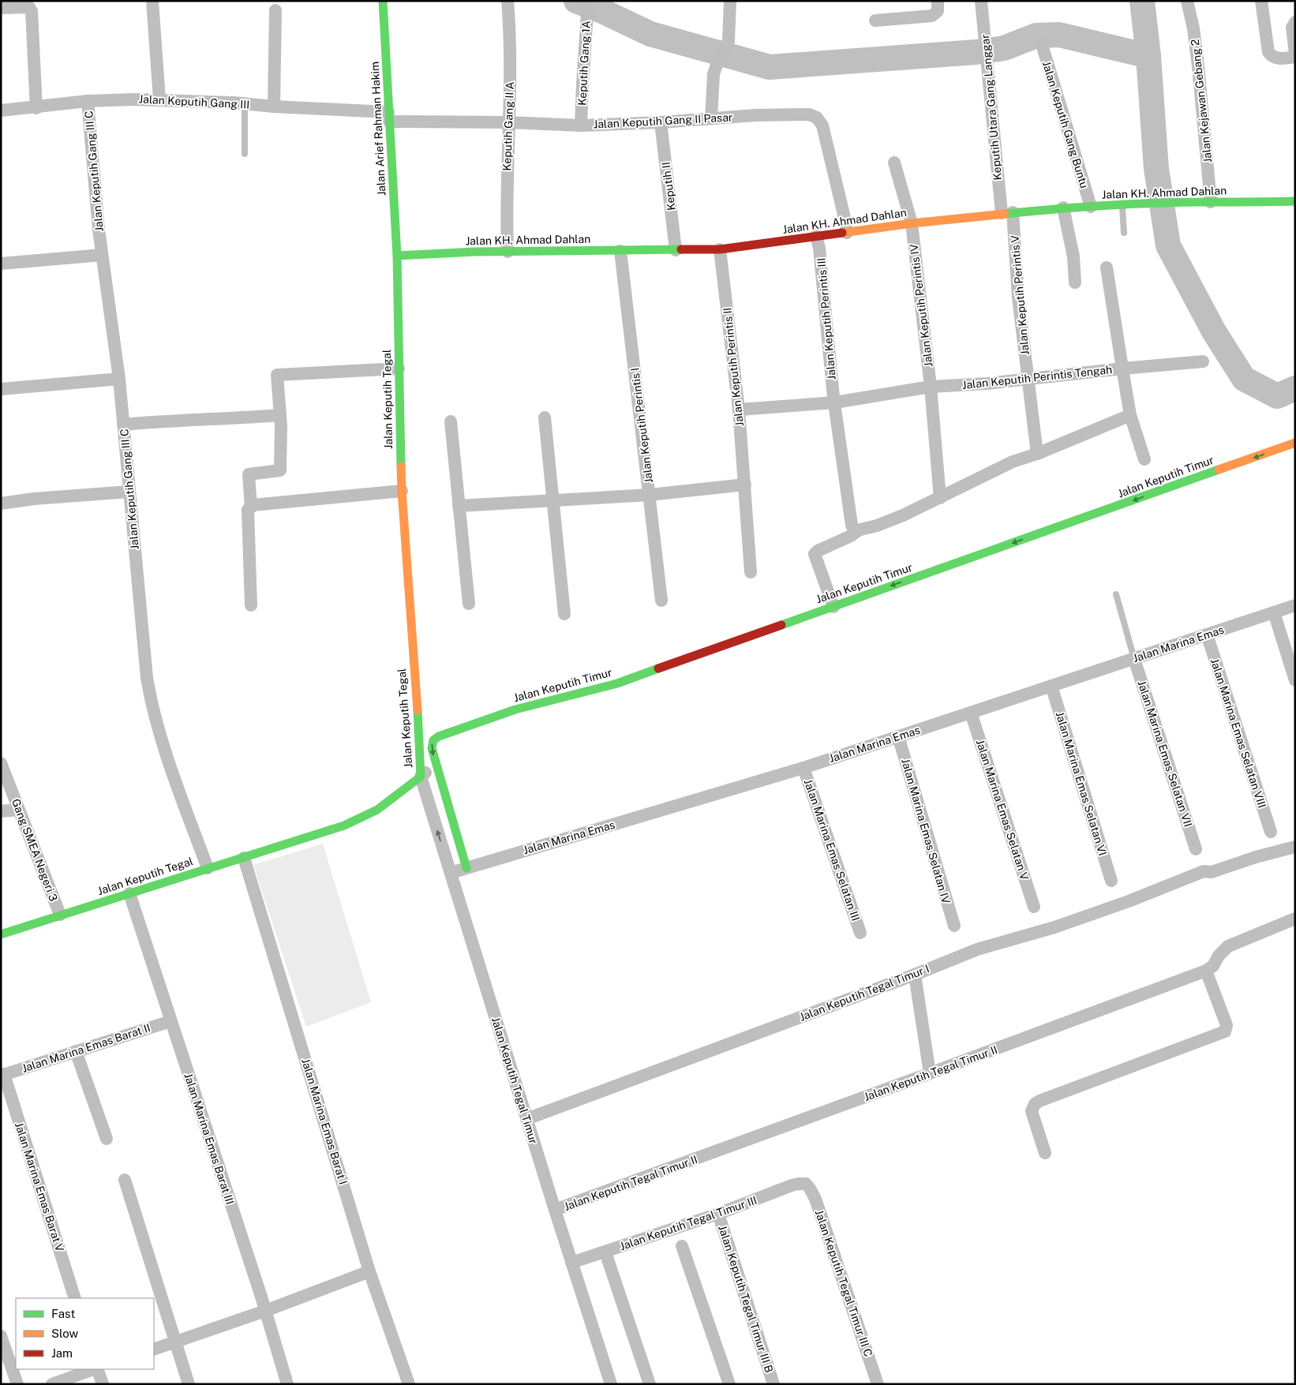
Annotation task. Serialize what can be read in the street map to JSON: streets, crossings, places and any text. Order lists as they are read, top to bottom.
{
  "streets": {
    "street": [
      "Keputih Gang 1A",
      "Jalan Kejawan Gebang 2",
      "Jalan Keputih Gang III",
      "Keputih Utara Gang Langgar",
      "Jalan Keputih Gang II Pasar",
      "Jalan Keputih Gang Buntu",
      "Keputih Gang II A",
      "Jalan Arief Rahman Hakim",
      "Jalan Keputih Gang III C",
      "Keputih II",
      "Jalan KH. Ahmad Dahlan",
      "Jalan Keputih Perintis V",
      "Jalan Keputih Perintis IV",
      "Jalan Keputih Perintis III",
      "Jalan Keputih Perintis II",
      "Jalan Keputih Perintis Tengah",
      "Jalan Keputih Tegal",
      "Jalan Keputih Perintis I",
      "Jalan Keputih Timur",
      "Jalan Marina Emas",
      "Jalan Marina Emas Selatan VIII",
      "Jalan Marina Emas Selatan VII",
      "Jalan Marina Emas Selatan VI",
      "Jalan Marina Emas Selatan V",
      "Jalan Marina Emas Selatan IV",
      "Gang SMEA Negeri 3",
      "Jalan Marina Emas Selatan III",
      "Jalan Keputih Tegal Timur I",
      "Jalan Marina Emas Barat II",
      "Jalan Keputih Tegal Timur II",
      "Jalan Keputih Tegal Timur",
      "Jalan Marina Emas Barat I",
      "Jalan Marina Emas Barat III",
      "Jalan Marina Emas Barat V",
      "Jalan Keputih Tegal Timur III",
      "Jalan Keputih Tegal Timur III C",
      "Jalan Keputih Tegal Timur III B"
    ]
  },
  "crossings": [
    ["Keputih Gang 1A", "Jalan Keputih Gang II Pasar"],
    ["Jalan Kejawan Gebang 2", "Jalan KH. Ahmad Dahlan"],
    ["Jalan Keputih Gang III", "Jalan Keputih Gang II Pasar"],
    ["Jalan Keputih Gang III", "Jalan Arief Rahman Hakim"],
    ["Jalan Keputih Gang III", "Jalan Keputih Gang III C"],
    ["Keputih Utara Gang Langgar", "Jalan KH. Ahmad Dahlan"],
    ["Keputih Utara Gang Langgar", "Jalan Keputih Perintis V"],
    ["Jalan Keputih Gang II Pasar", "Keputih Gang II A"],
    ["Jalan Keputih Gang II Pasar", "Jalan Arief Rahman Hakim"],
    ["Jalan Keputih Gang II Pasar", "Keputih II"],
    ["Jalan Keputih Gang II Pasar", "Jalan KH. Ahmad Dahlan"],
    ["Jalan Keputih Gang Buntu", "Jalan KH. Ahmad Dahlan"],
    ["Keputih Gang II A", "Jalan KH. Ahmad Dahlan"],
    ["Jalan Arief Rahman Hakim", "Jalan KH. Ahmad Dahlan"],
    ["Jalan Arief Rahman Hakim", "Jalan Keputih Tegal"],
    ["Jalan Keputih Gang III C", "Jalan Keputih Tegal"],
    ["Keputih II", "Jalan KH. Ahmad Dahlan"],
    ["Jalan KH. Ahmad Dahlan", "Jalan Keputih Perintis V"],
    ["Jalan KH. Ahmad Dahlan", "Jalan Keputih Perintis IV"],
    ["Jalan KH. Ahmad Dahlan", "Jalan Keputih Perintis III"],
    ["Jalan KH. Ahmad Dahlan", "Jalan Keputih Perintis II"],
    ["Jalan KH. Ahmad Dahlan", "Jalan Keputih Tegal"],
    ["Jalan KH. Ahmad Dahlan", "Jalan Keputih Perintis I"],
    ["Jalan Keputih Perintis V", "Jalan Keputih Perintis Tengah"],
    ["Jalan Keputih Perintis IV", "Jalan Keputih Perintis Tengah"],
    ["Jalan Keputih Tegal", "Gang SMEA Negeri 3"],
    ["Jalan Keputih Tegal", "Jalan Keputih Tegal Timur"],
    ["Jalan Keputih Tegal", "Jalan Marina Emas Barat I"],
    ["Jalan Keputih Tegal", "Jalan Marina Emas Barat III"],
    ["Jalan Marina Emas", "Jalan Marina Emas Selatan VIII"],
    ["Jalan Marina Emas", "Jalan Marina Emas Selatan VII"],
    ["Jalan Marina Emas", "Jalan Marina Emas Selatan VI"],
    ["Jalan Marina Emas", "Jalan Marina Emas Selatan V"],
    ["Jalan Marina Emas", "Jalan Marina Emas Selatan IV"],
    ["Jalan Marina Emas", "Jalan Marina Emas Selatan III"],
    ["Jalan Marina Emas", "Jalan Keputih Tegal Timur"],
    ["Jalan Keputih Tegal Timur I", "Jalan Keputih Tegal Timur"],
    ["Jalan Marina Emas Barat II", "Jalan Marina Emas Barat III"],
    ["Jalan Marina Emas Barat II", "Jalan Marina Emas Barat V"],
    ["Jalan Keputih Tegal Timur II", "Jalan Keputih Tegal Timur"],
    ["Jalan Keputih Tegal Timur", "Jalan Keputih Tegal Timur III"],
    ["Jalan Keputih Tegal Timur III", "Jalan Keputih Tegal Timur III C"],
    ["Jalan Keputih Tegal Timur III", "Jalan Keputih Tegal Timur III B"]
  ],
  "one_way": ["Jalan Keputih Timur"],
  "legend": ["Fast", "Slow", "Jam"]
}
